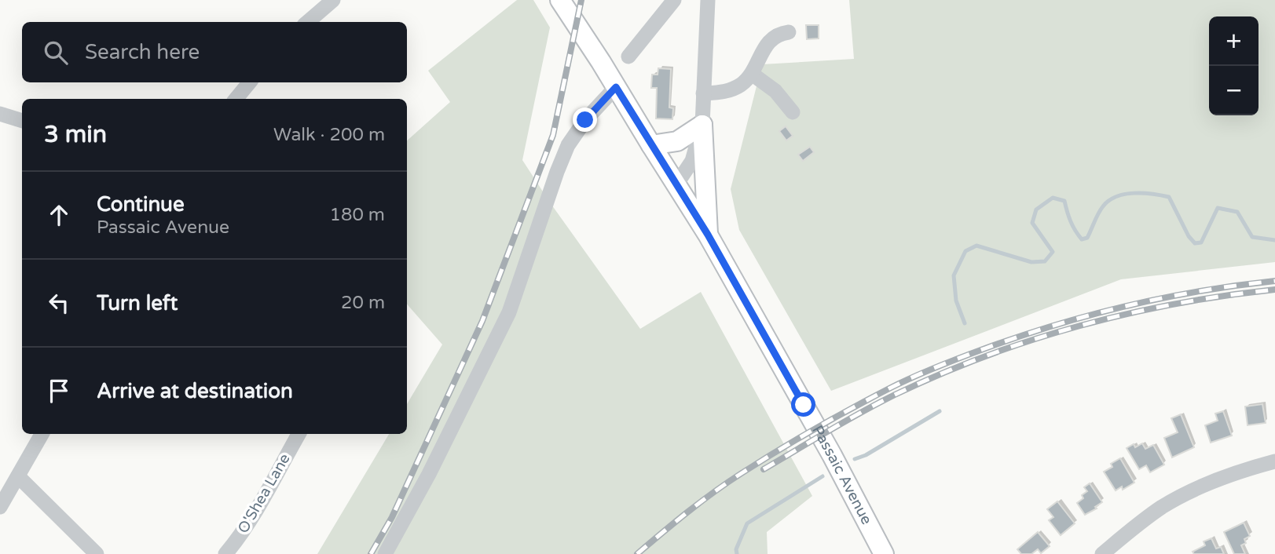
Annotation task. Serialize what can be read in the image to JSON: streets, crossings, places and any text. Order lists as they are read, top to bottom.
{
  "streets": {
    "main road": ["Passaic Avenue"],
    "street": ["O'Shea Lane"]
  },
  "page": {
    "map_buttons": ["+", "−"],
    "search": "Search here",
    "heading": ["3 min", "Walk · 200 m"],
    "list": [
      ["Continue", "Passaic Avenue", "180 m"],
      ["Turn left", "20 m"],
      "Arrive at destination"
    ]
  }
}
